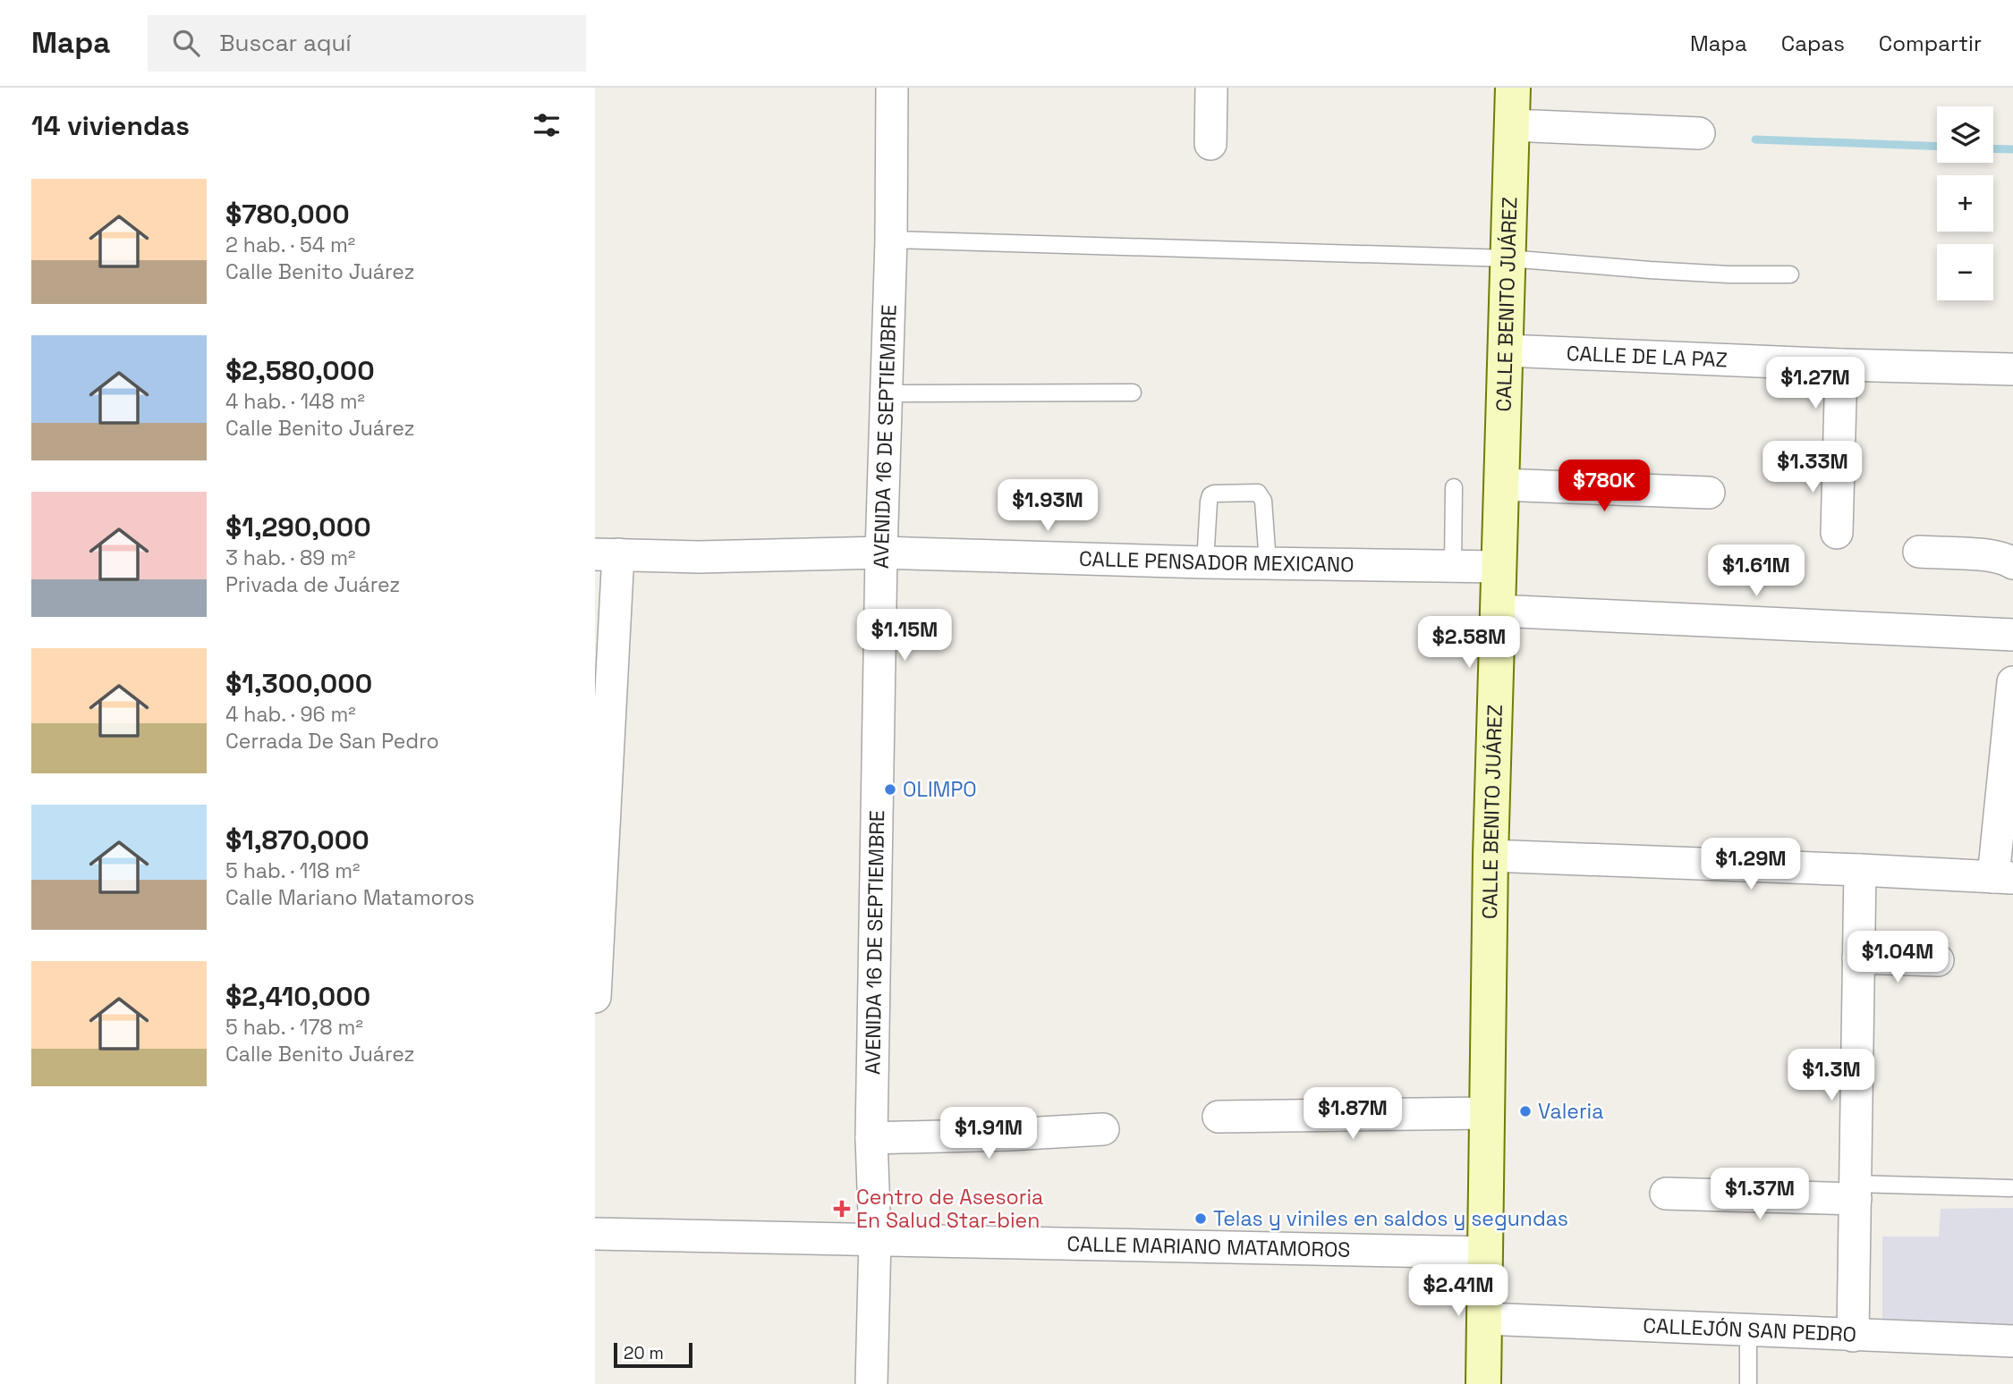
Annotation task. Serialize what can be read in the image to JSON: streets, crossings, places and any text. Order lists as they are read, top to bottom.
{
  "streets": {
    "main road": ["CALLE BENITO JUÁREZ"],
    "street": [
      "CALLE DE LA PAZ",
      "AVENIDA 16 DE SEPTIEMBRE",
      "CALLE PENSADOR MEXICANO",
      "CALLE MARIANO MATAMOROS",
      "CALLEJÓN SAN PEDRO"
    ]
  },
  "crossings": [
    ["CALLE BENITO JUÁREZ", "CALLE DE LA PAZ"],
    ["CALLE BENITO JUÁREZ", "CALLE PENSADOR MEXICANO"],
    ["CALLE BENITO JUÁREZ", "CALLE MARIANO MATAMOROS"],
    ["CALLE BENITO JUÁREZ", "CALLEJÓN SAN PEDRO"],
    ["AVENIDA 16 DE SEPTIEMBRE", "CALLE PENSADOR MEXICANO"],
    ["AVENIDA 16 DE SEPTIEMBRE", "CALLE MARIANO MATAMOROS"]
  ],
  "places": {
    "other": ["OLIMPO", "Valeria", "Telas y viniles en saldos y segundas"],
    "health": ["Centro de Asesoria En Salud Star-bien"]
  },
  "scale_bar": "20 m",
  "page": {
    "header": "Mapa",
    "search": "Buscar aquí",
    "nav": ["Mapa", "Capas", "Compartir"],
    "heading": "14 viviendas",
    "map_buttons": ["+", "−"],
    "list": [
      {
        "name": "$780,000",
        "note": "2 hab. · 54 m² · Calle Benito Juárez"
      },
      {
        "name": "$2,580,000",
        "note": "4 hab. · 148 m² · Calle Benito Juárez"
      },
      {
        "name": "$1,290,000",
        "note": "3 hab. · 89 m² · Privada de Juárez"
      },
      {
        "name": "$1,300,000",
        "note": "4 hab. · 96 m² · Cerrada De San Pedro"
      },
      {
        "name": "$1,870,000",
        "note": "5 hab. · 118 m² · Calle Mariano Matamoros"
      },
      {
        "name": "$2,410,000",
        "note": "5 hab. · 178 m² · Calle Benito Juárez"
      }
    ],
    "price": [
      "$1.27M",
      "$1.33M",
      "$780K",
      "$1.93M",
      "$1.61M",
      "$1.15M",
      "$2.58M",
      "$1.29M",
      "$1.04M",
      "$1.3M",
      "$1.87M",
      "$1.91M",
      "$1.37M",
      "$2.41M"
    ],
    "scale": "20 m"
  }
}
